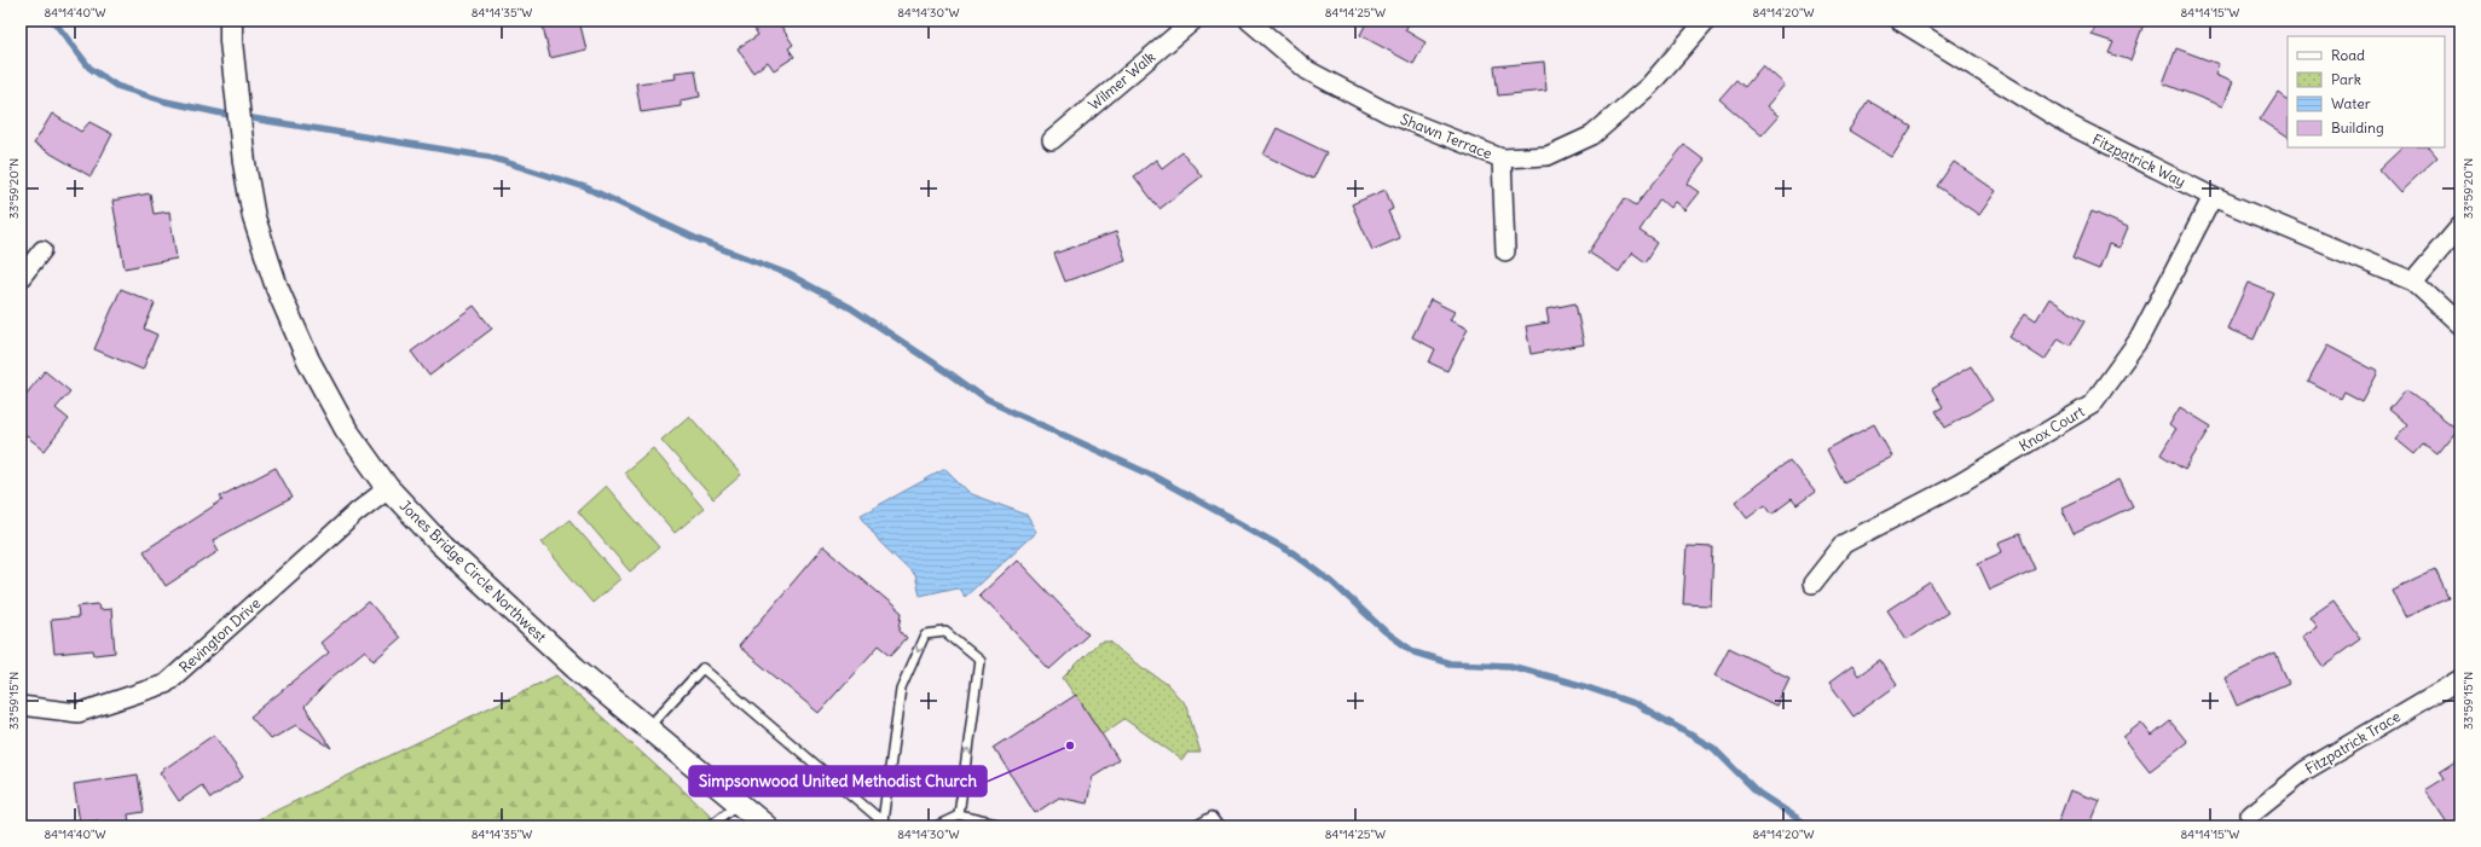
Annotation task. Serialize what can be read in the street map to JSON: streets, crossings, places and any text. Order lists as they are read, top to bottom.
{
  "streets": {
    "street": [
      "Wilmer Walk",
      "Shawn Terrace",
      "Fitzpatrick Way",
      "Knox Court",
      "Jones Bridge Circle Northwest",
      "Revington Drive",
      "Fitzpatrick Trace"
    ]
  },
  "crossings": [
    ["Fitzpatrick Way", "Knox Court"],
    ["Jones Bridge Circle Northwest", "Revington Drive"]
  ],
  "places": ["Simpsonwood United Methodist Church"],
  "legend": [
    "Road",
    "Park",
    "Water",
    "Building"
  ],
  "coordinates": [
    "84°14'40\"W",
    "84°14'35\"W",
    "84°14'30\"W",
    "84°14'25\"W",
    "84°14'20\"W",
    "84°14'15\"W",
    "33°59'20\"N",
    "33°59'15\"N"
  ]
}
